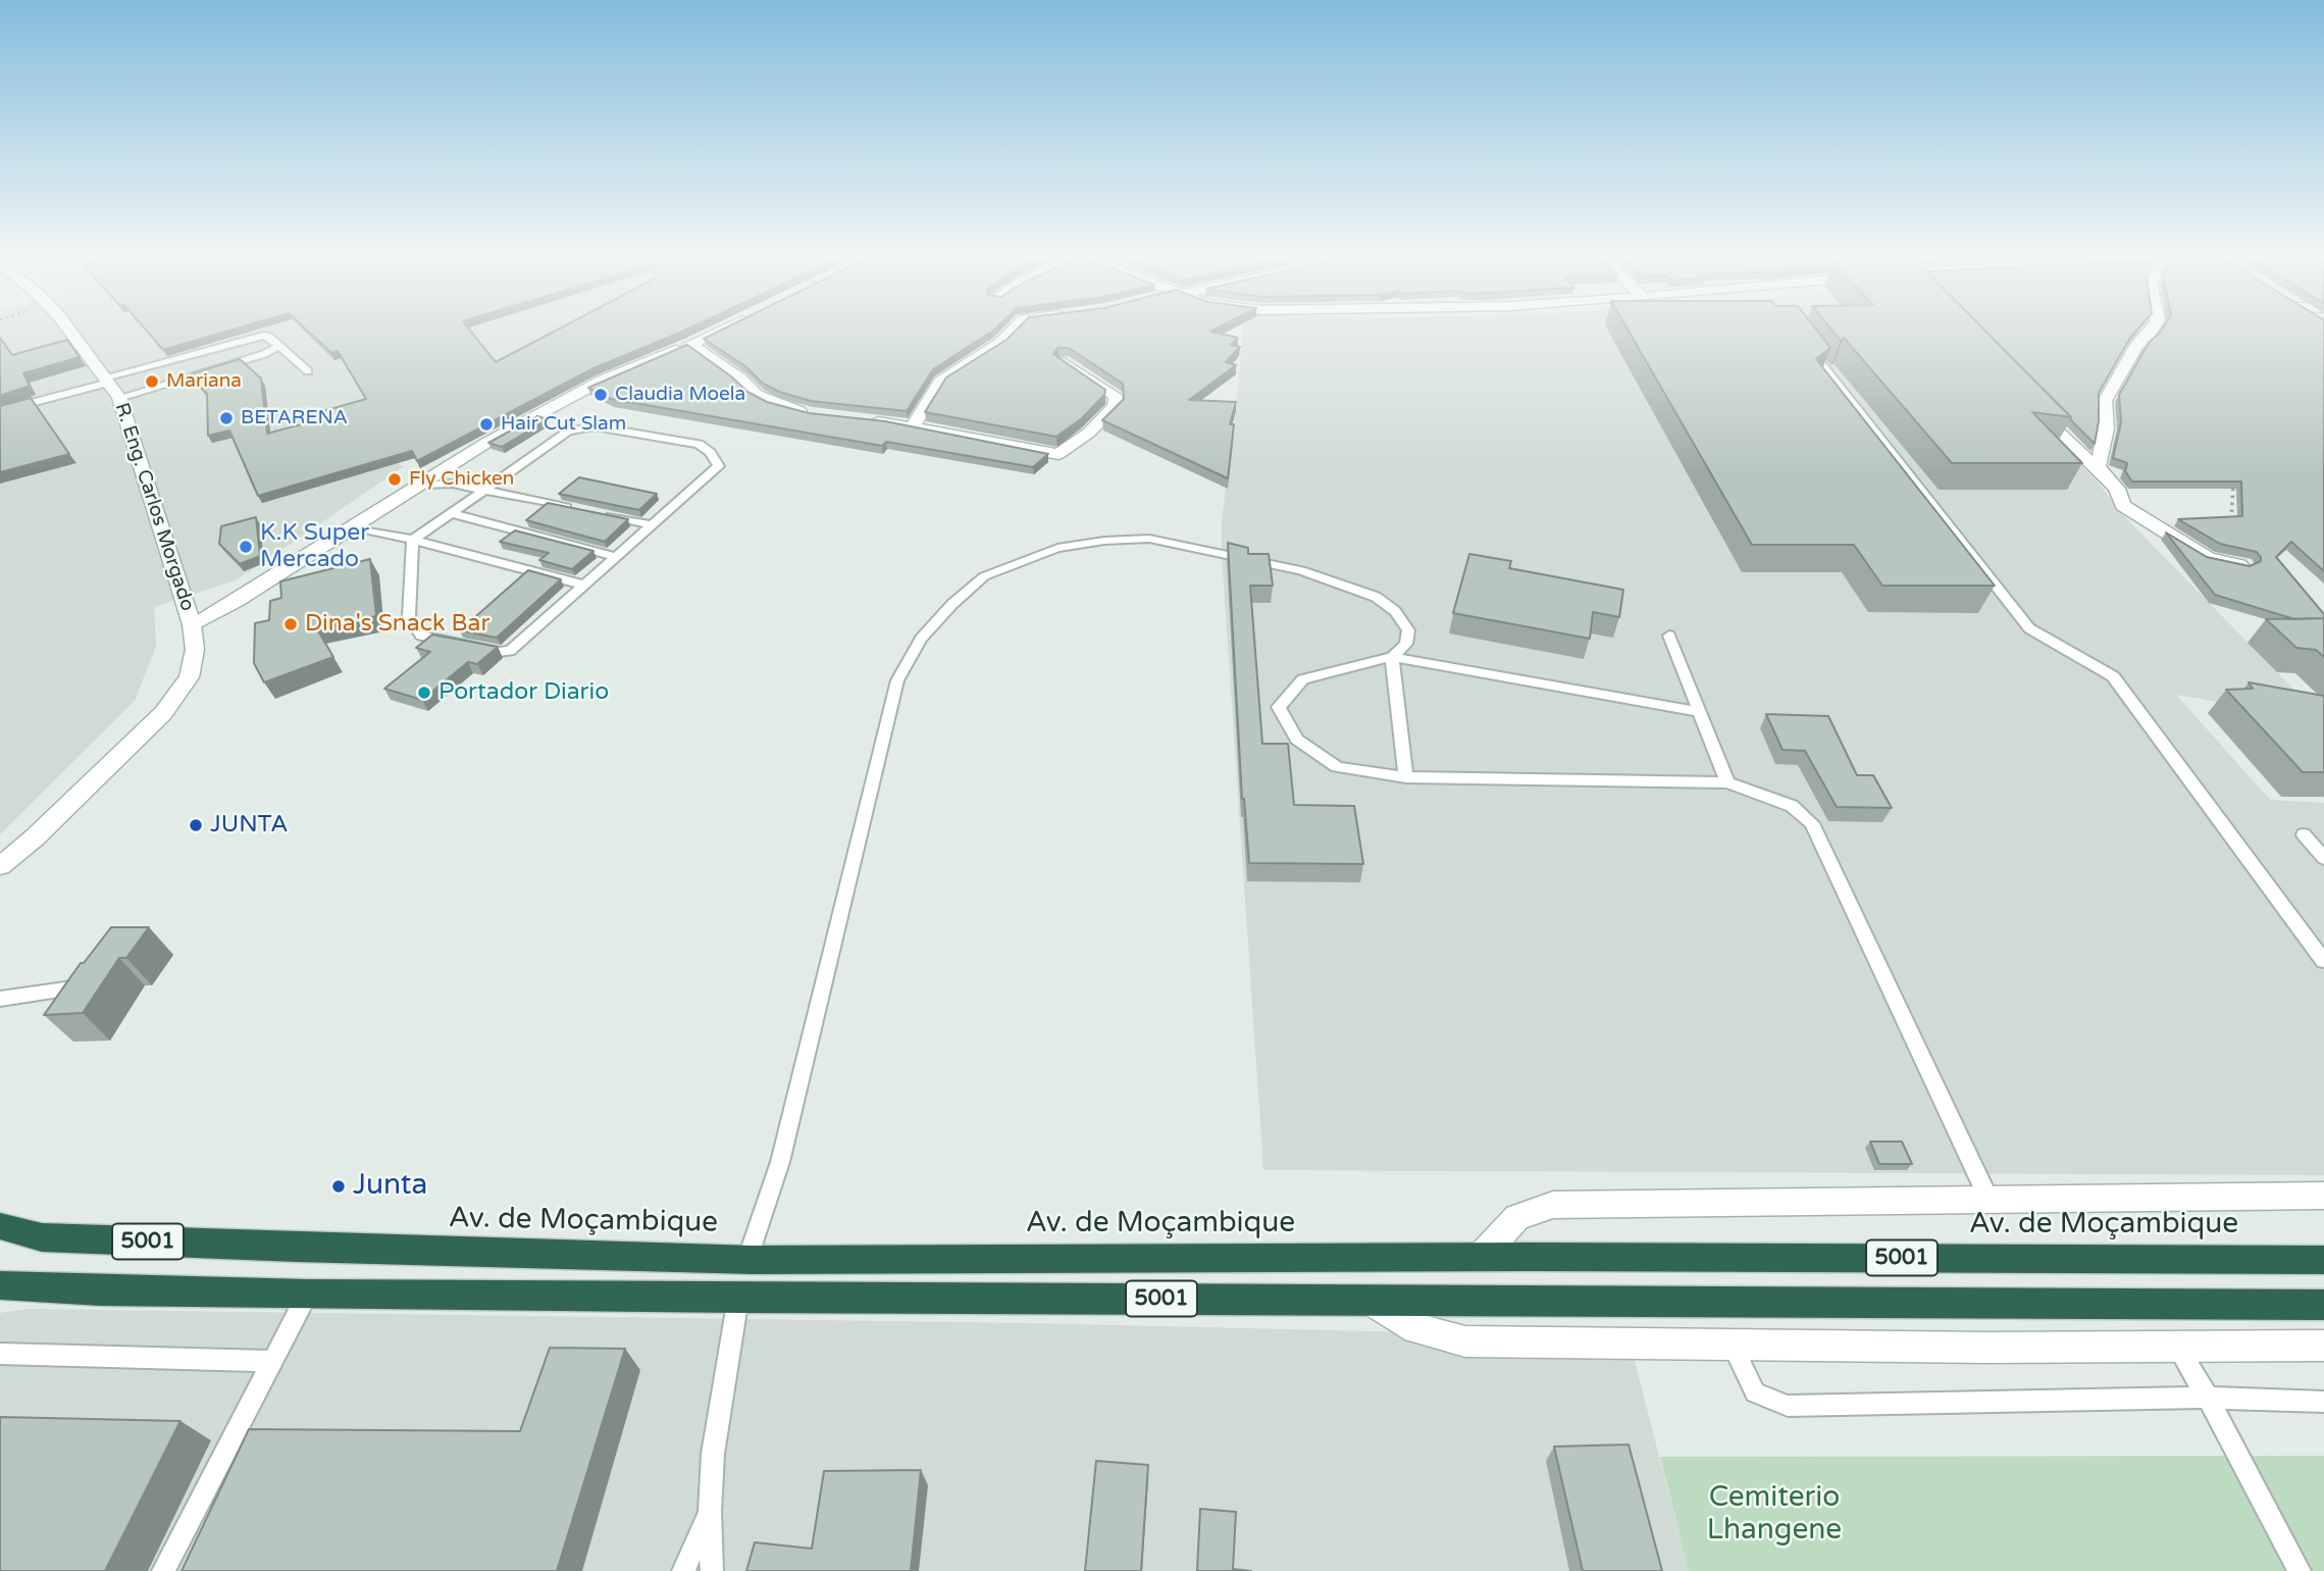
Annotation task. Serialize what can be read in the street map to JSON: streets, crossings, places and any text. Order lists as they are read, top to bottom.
{
  "streets": {
    "highway": ["Av. de Moçambique", "5001"],
    "street": ["R. Eng. Carlos Morgado"]
  },
  "parks": ["Cemiterio Lhangene"],
  "places": [
    "Mariana",
    "Claudia Moela",
    "BETARENA",
    "Hair Cut Slam",
    "Fly Chicken",
    "K.K Super Mercado",
    "Dina's Snack Bar",
    "Portador Diario",
    "JUNTA",
    "Junta"
  ]
}
